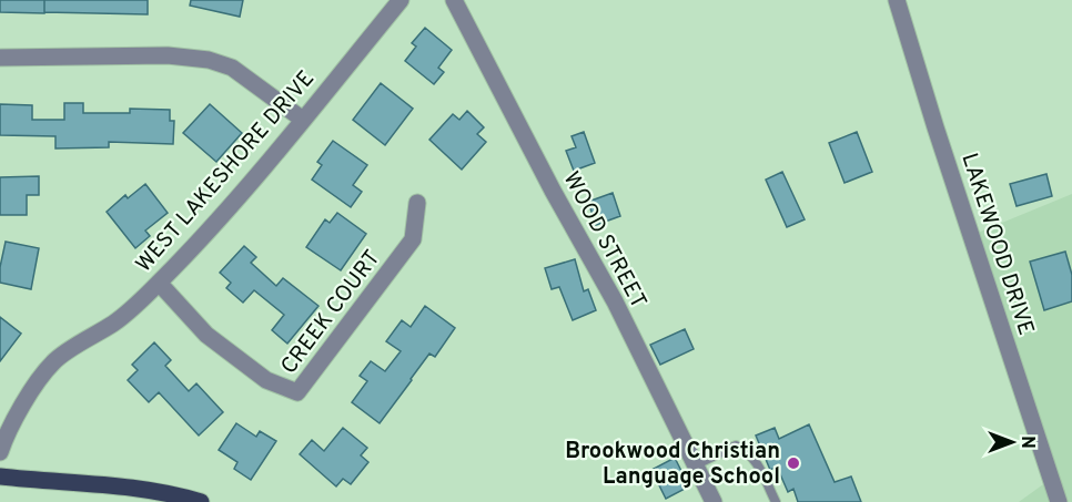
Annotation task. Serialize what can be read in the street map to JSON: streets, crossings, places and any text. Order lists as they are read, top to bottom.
{
  "streets": {
    "street": [
      "WEST LAKESHORE DRIVE",
      "WOOD STREET",
      "LAKEWOOD DRIVE",
      "CREEK COURT"
    ]
  },
  "crossings": [
    ["WEST LAKESHORE DRIVE", "CREEK COURT"]
  ],
  "places": ["Brookwood Christian Language School"],
  "north": "right"
}
